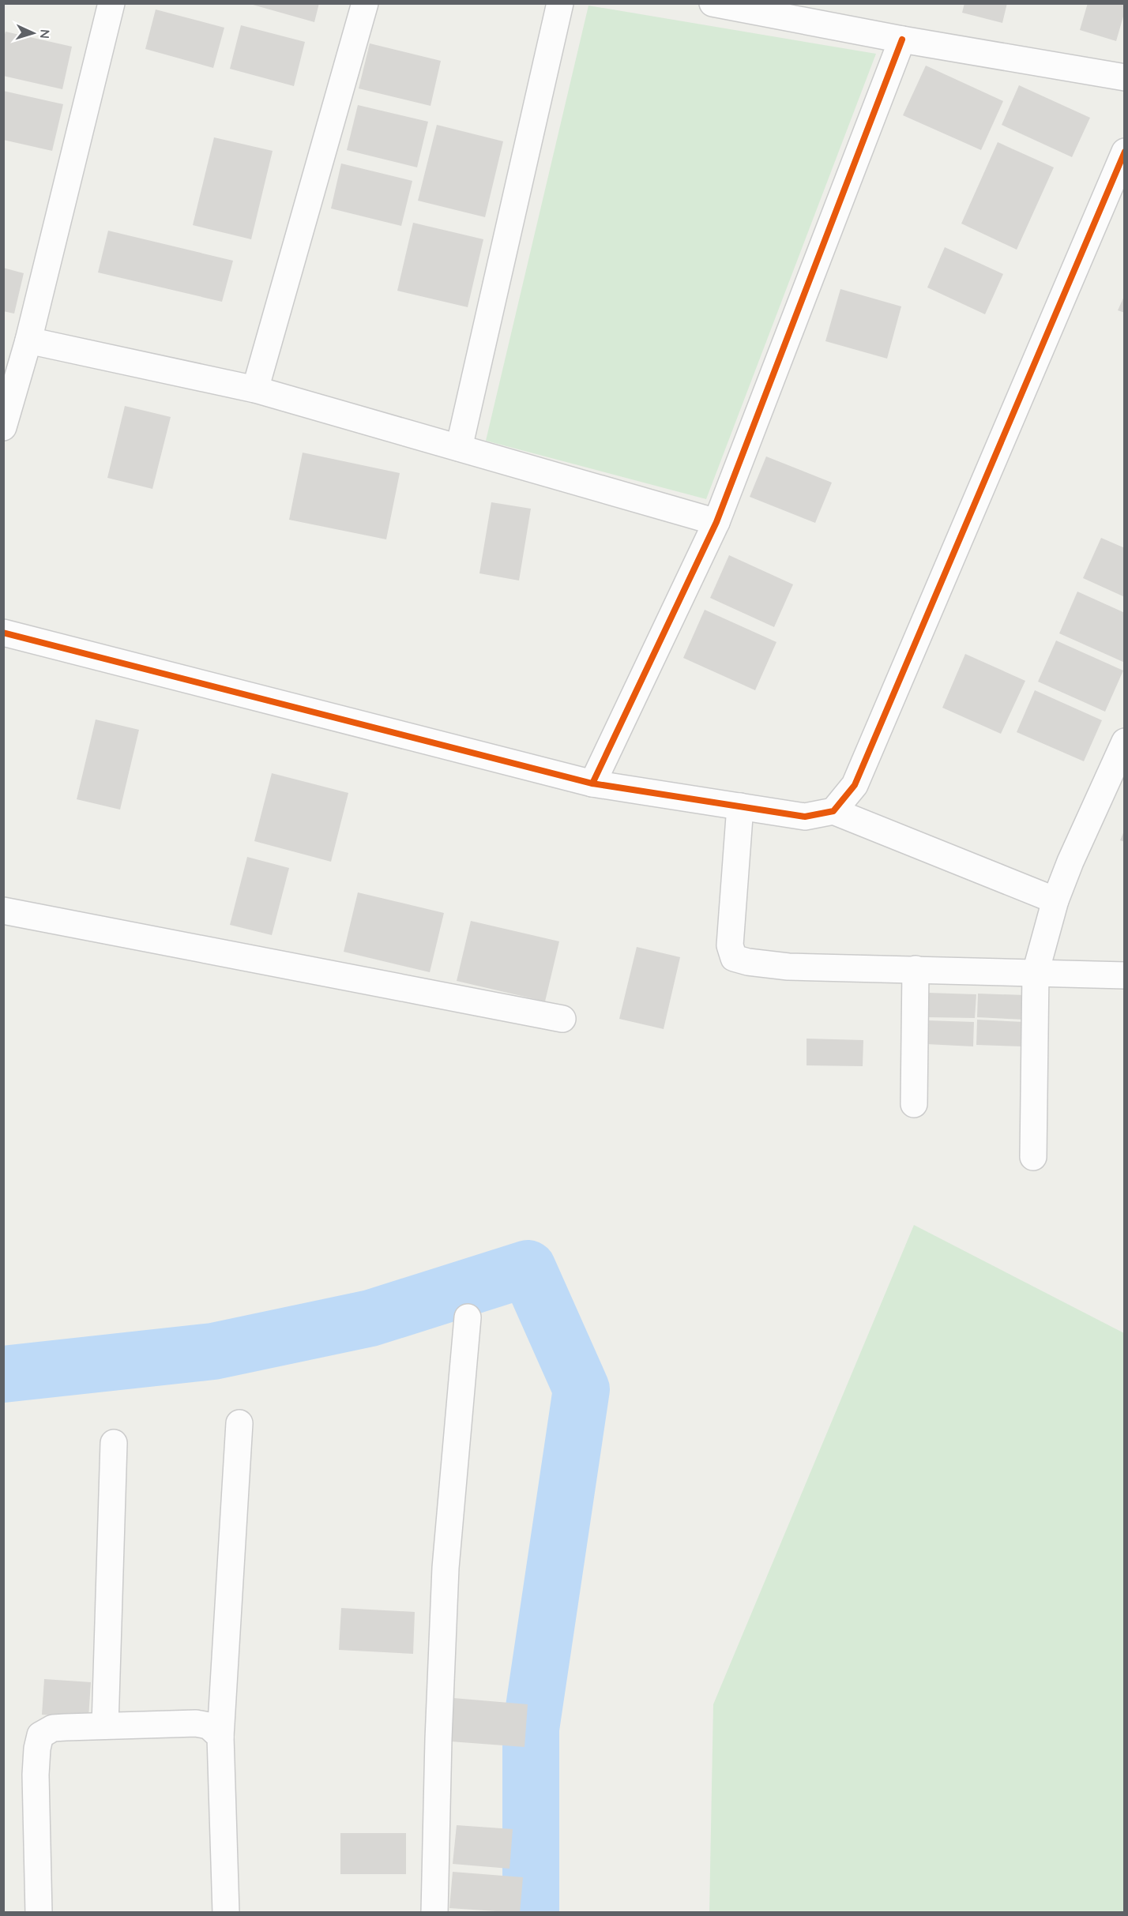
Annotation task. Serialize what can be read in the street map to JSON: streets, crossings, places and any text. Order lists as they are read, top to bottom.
{
  "north": "right"
}
